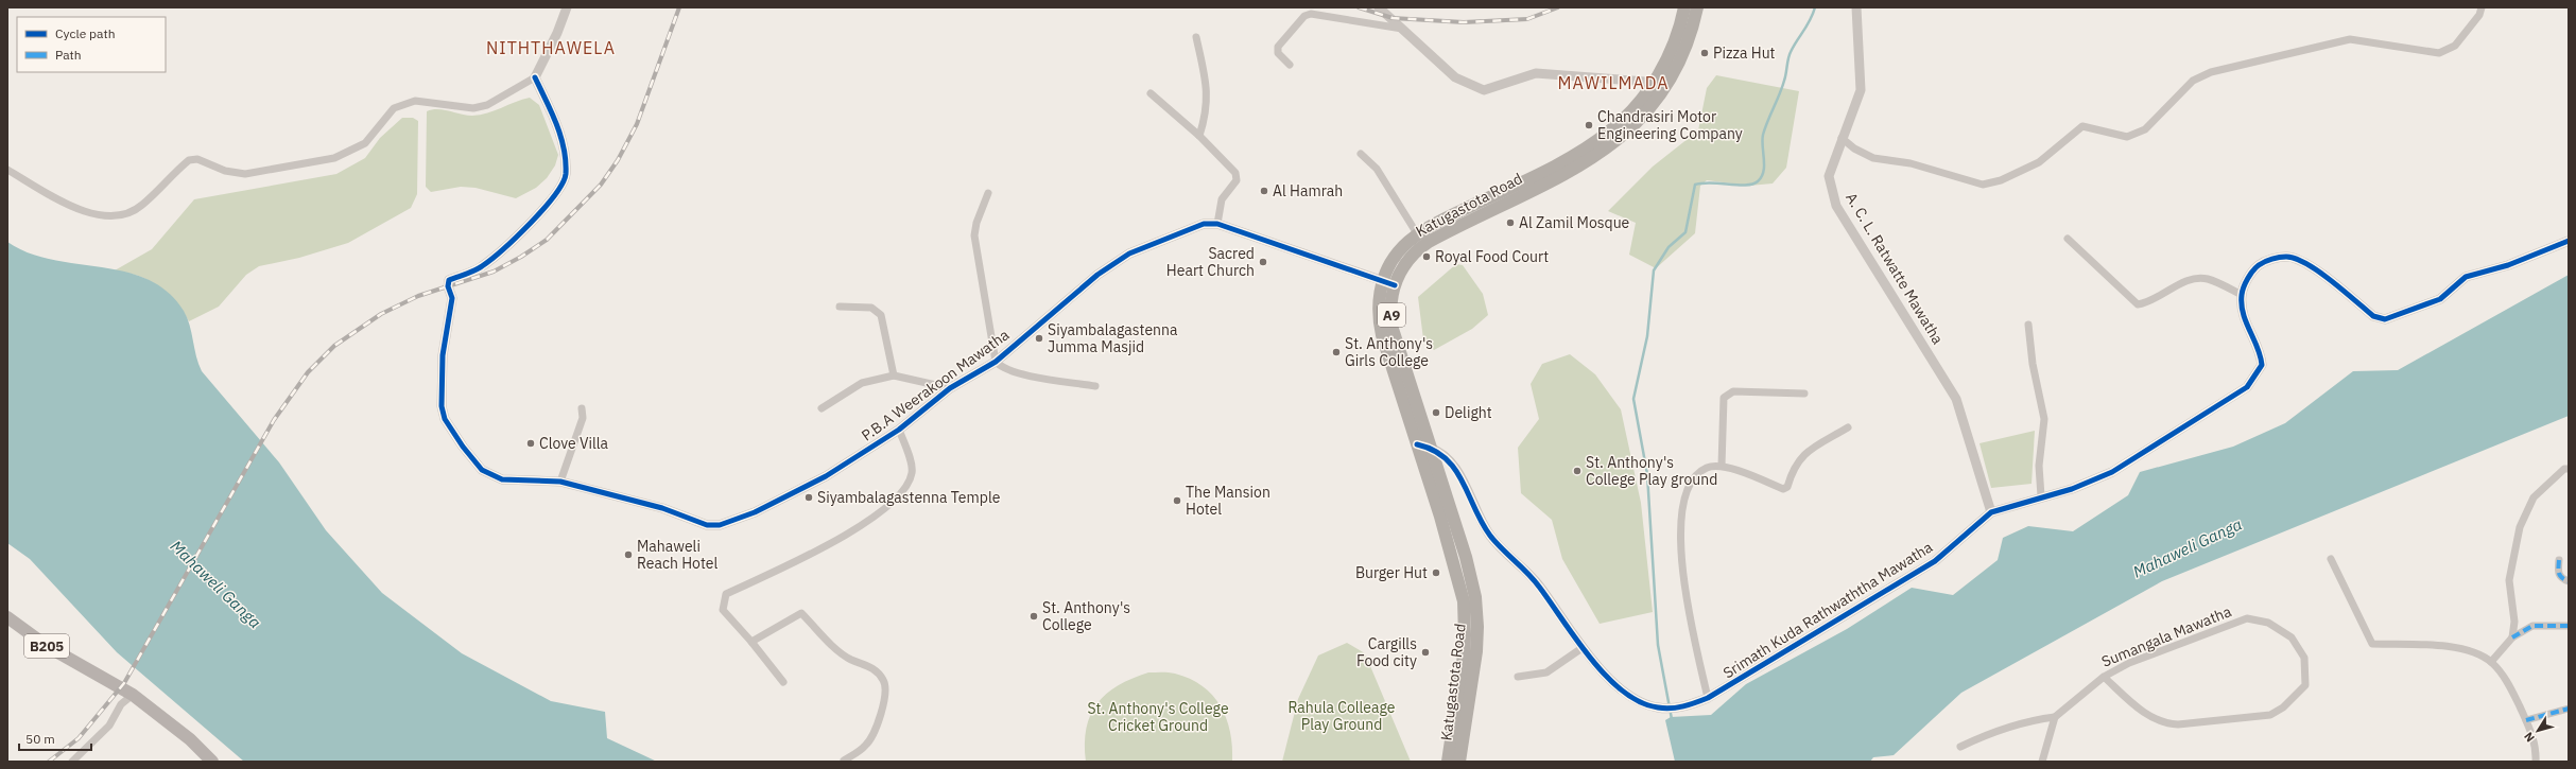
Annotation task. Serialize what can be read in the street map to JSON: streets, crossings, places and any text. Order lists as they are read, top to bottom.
{
  "streets": {
    "highway": ["Katugastota Road", "A9"],
    "main road": ["B205"],
    "street": [
      "A. C. L. Ratwatte Mawatha",
      "P.B.A Weerakoon Mawatha",
      "Srimath Kuda Rathwaththa Mawatha",
      "Sumangala Mawatha"
    ]
  },
  "crossings": [
    ["Katugastota Road", "P.B.A Weerakoon Mawatha"],
    ["A. C. L. Ratwatte Mawatha", "Srimath Kuda Rathwaththa Mawatha"]
  ],
  "districts": ["NITHTHAWELA", "MAWILMADA"],
  "water": ["Mahaweli Ganga"],
  "parks": ["Rahula Colleage Play Ground", "St. Anthony's College Cricket Ground"],
  "places": [
    "Pizza Hut",
    "Chandrasiri Motor Engineering Company",
    "Al Hamrah",
    "Al Zamil Mosque",
    "Royal Food Court",
    "Sacred Heart Church",
    "Siyambalagastenna Jumma Masjid",
    "St. Anthony's Girls College",
    "Delight",
    "Clove Villa",
    "St. Anthony's College Play ground",
    "Siyambalagastenna Temple",
    "The Mansion Hotel",
    "Mahaweli Reach Hotel",
    "Burger Hut",
    "St. Anthony's College",
    "Cargills Food city"
  ],
  "legend": ["Cycle path", "Path"],
  "scale_bar": "50 m",
  "north": "bottom left"
}
